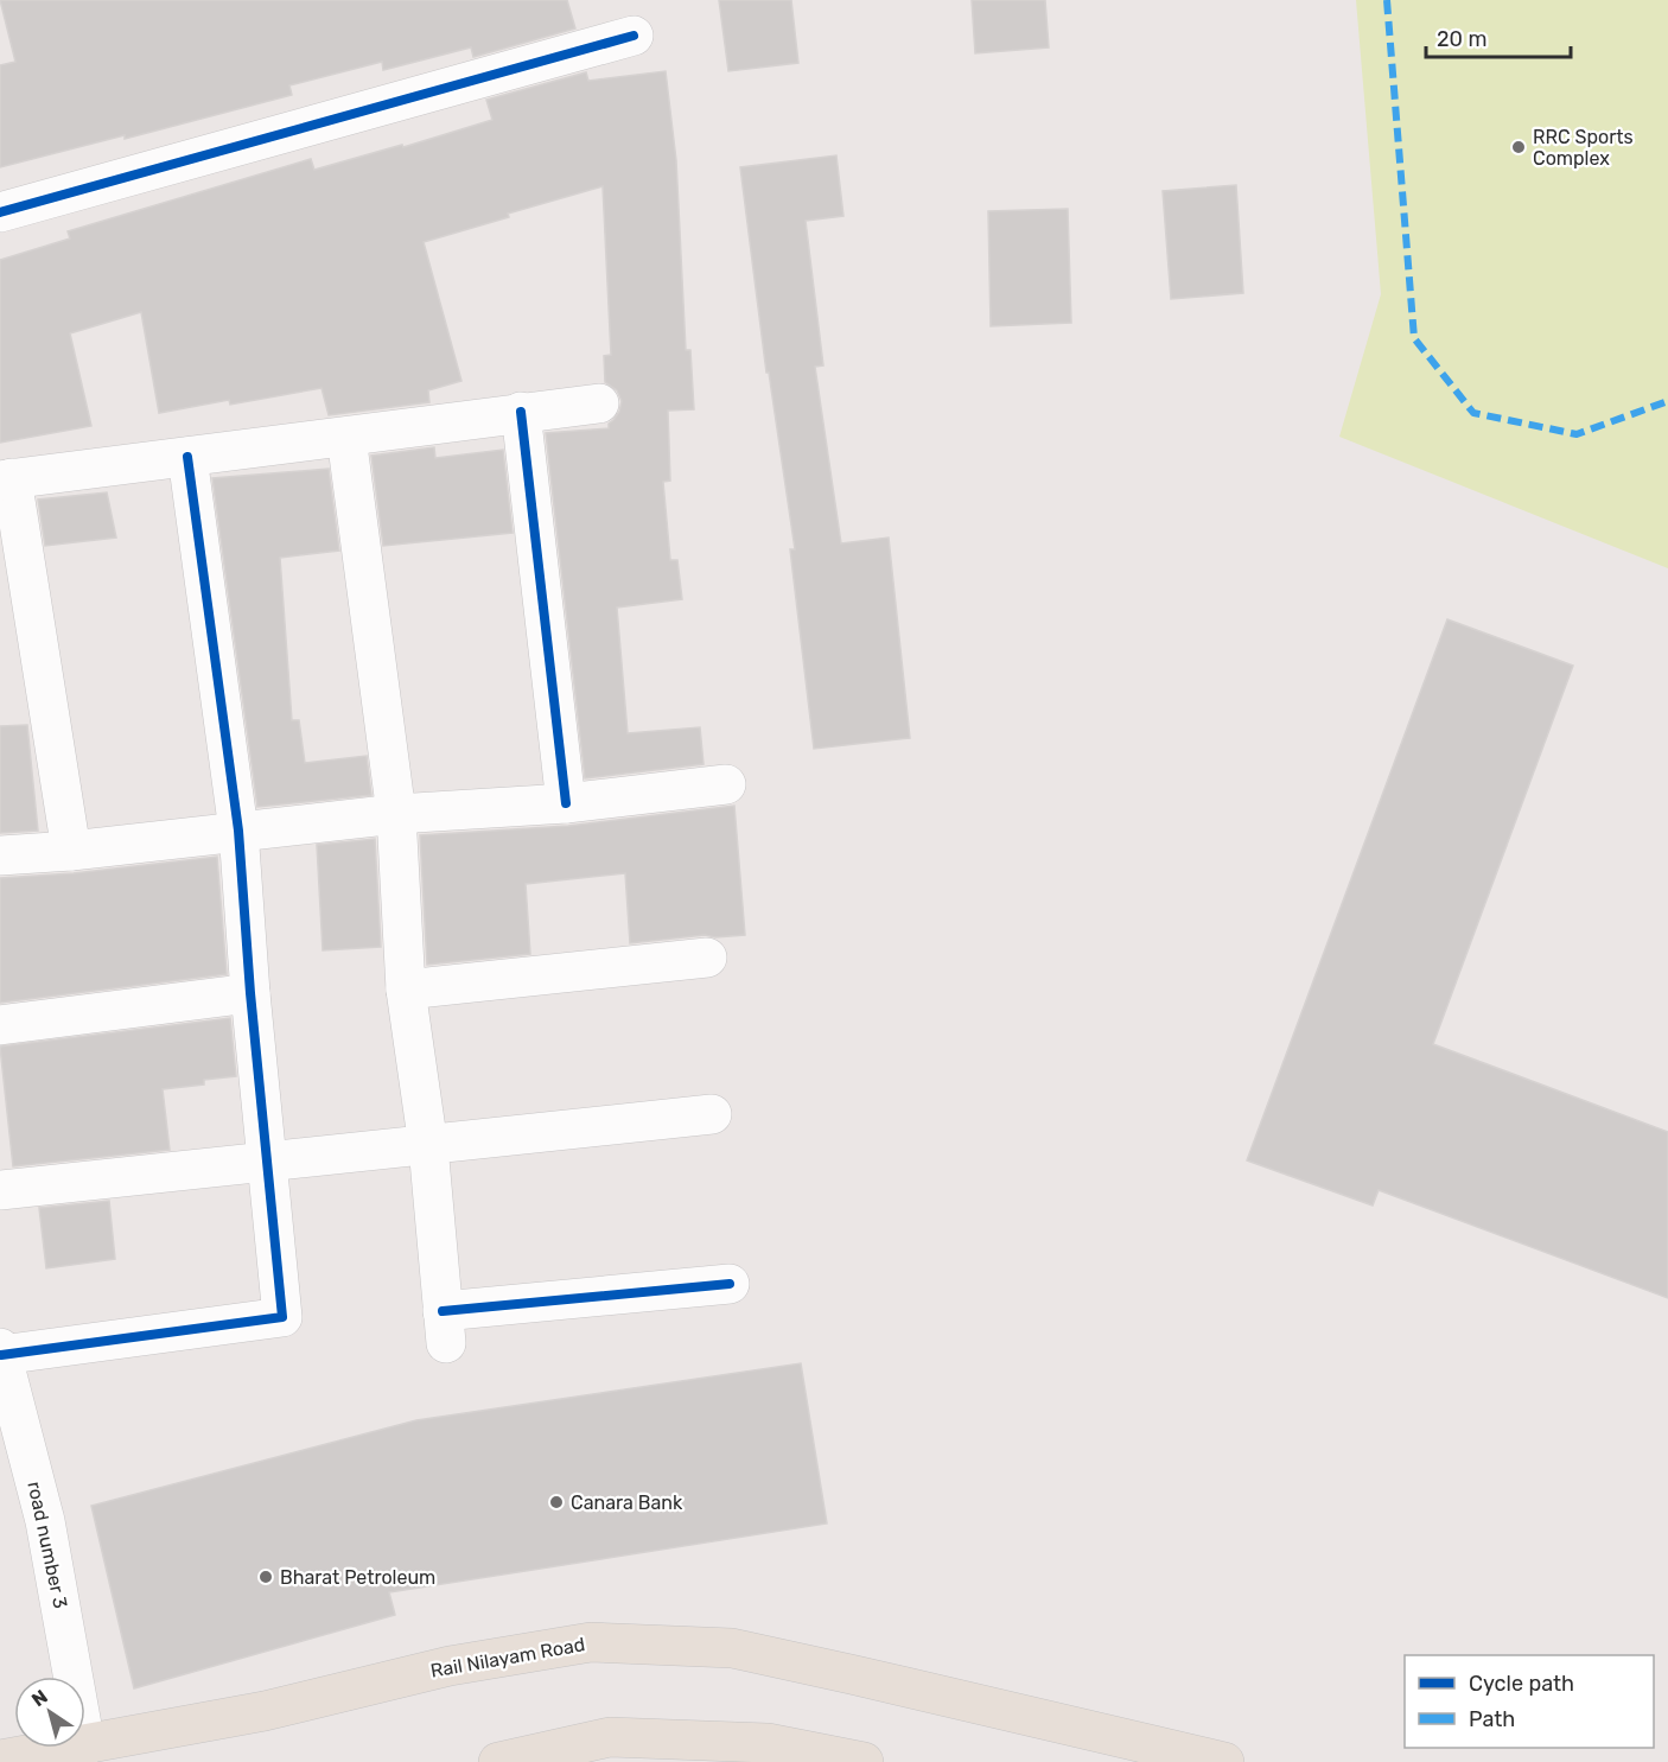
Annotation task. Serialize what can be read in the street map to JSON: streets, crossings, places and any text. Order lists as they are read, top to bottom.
{
  "streets": {
    "main road": ["Rail Nilayam Road"],
    "street": ["road number 3"]
  },
  "places": ["RRC Sports Complex", "Canara Bank", "Bharat Petroleum"],
  "legend": ["Cycle path", "Path"],
  "scale_bar": "20 m",
  "north": "top left"
}
